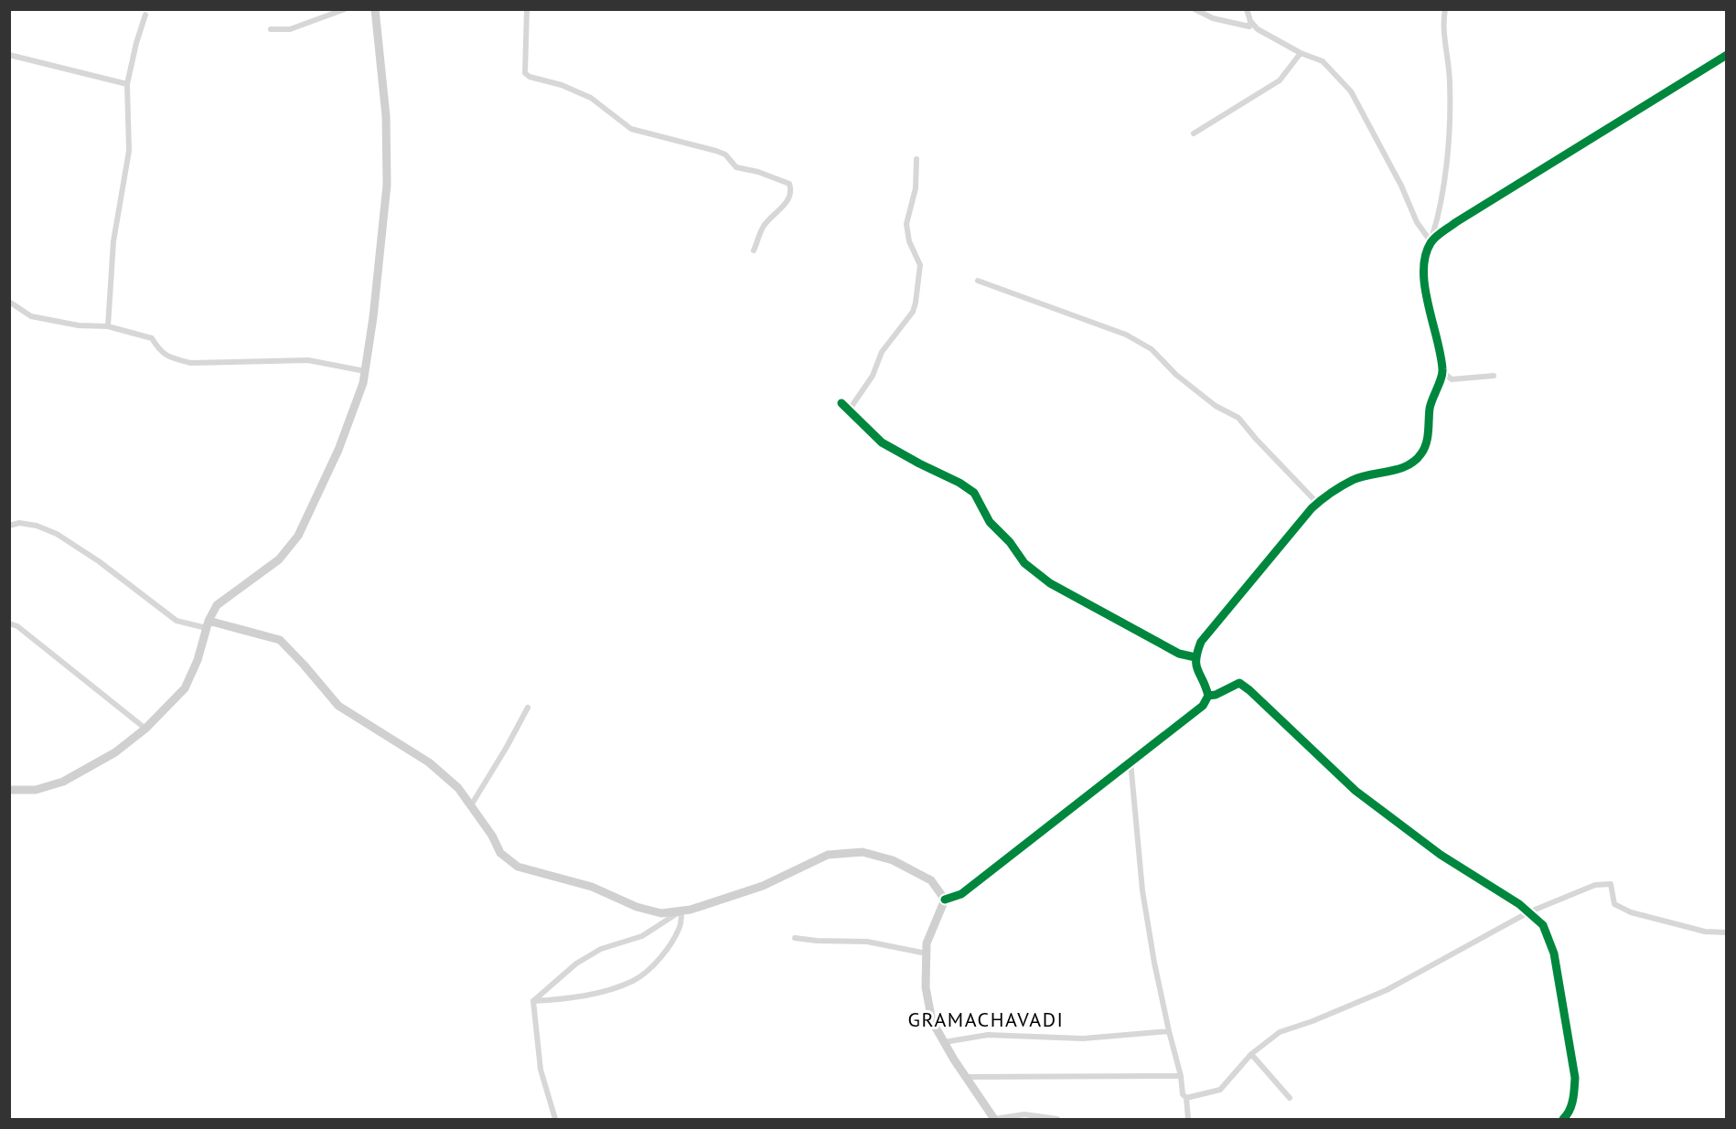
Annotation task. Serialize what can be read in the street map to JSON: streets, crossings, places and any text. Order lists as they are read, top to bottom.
{
  "districts": ["GRAMACHAVADI"]
}
